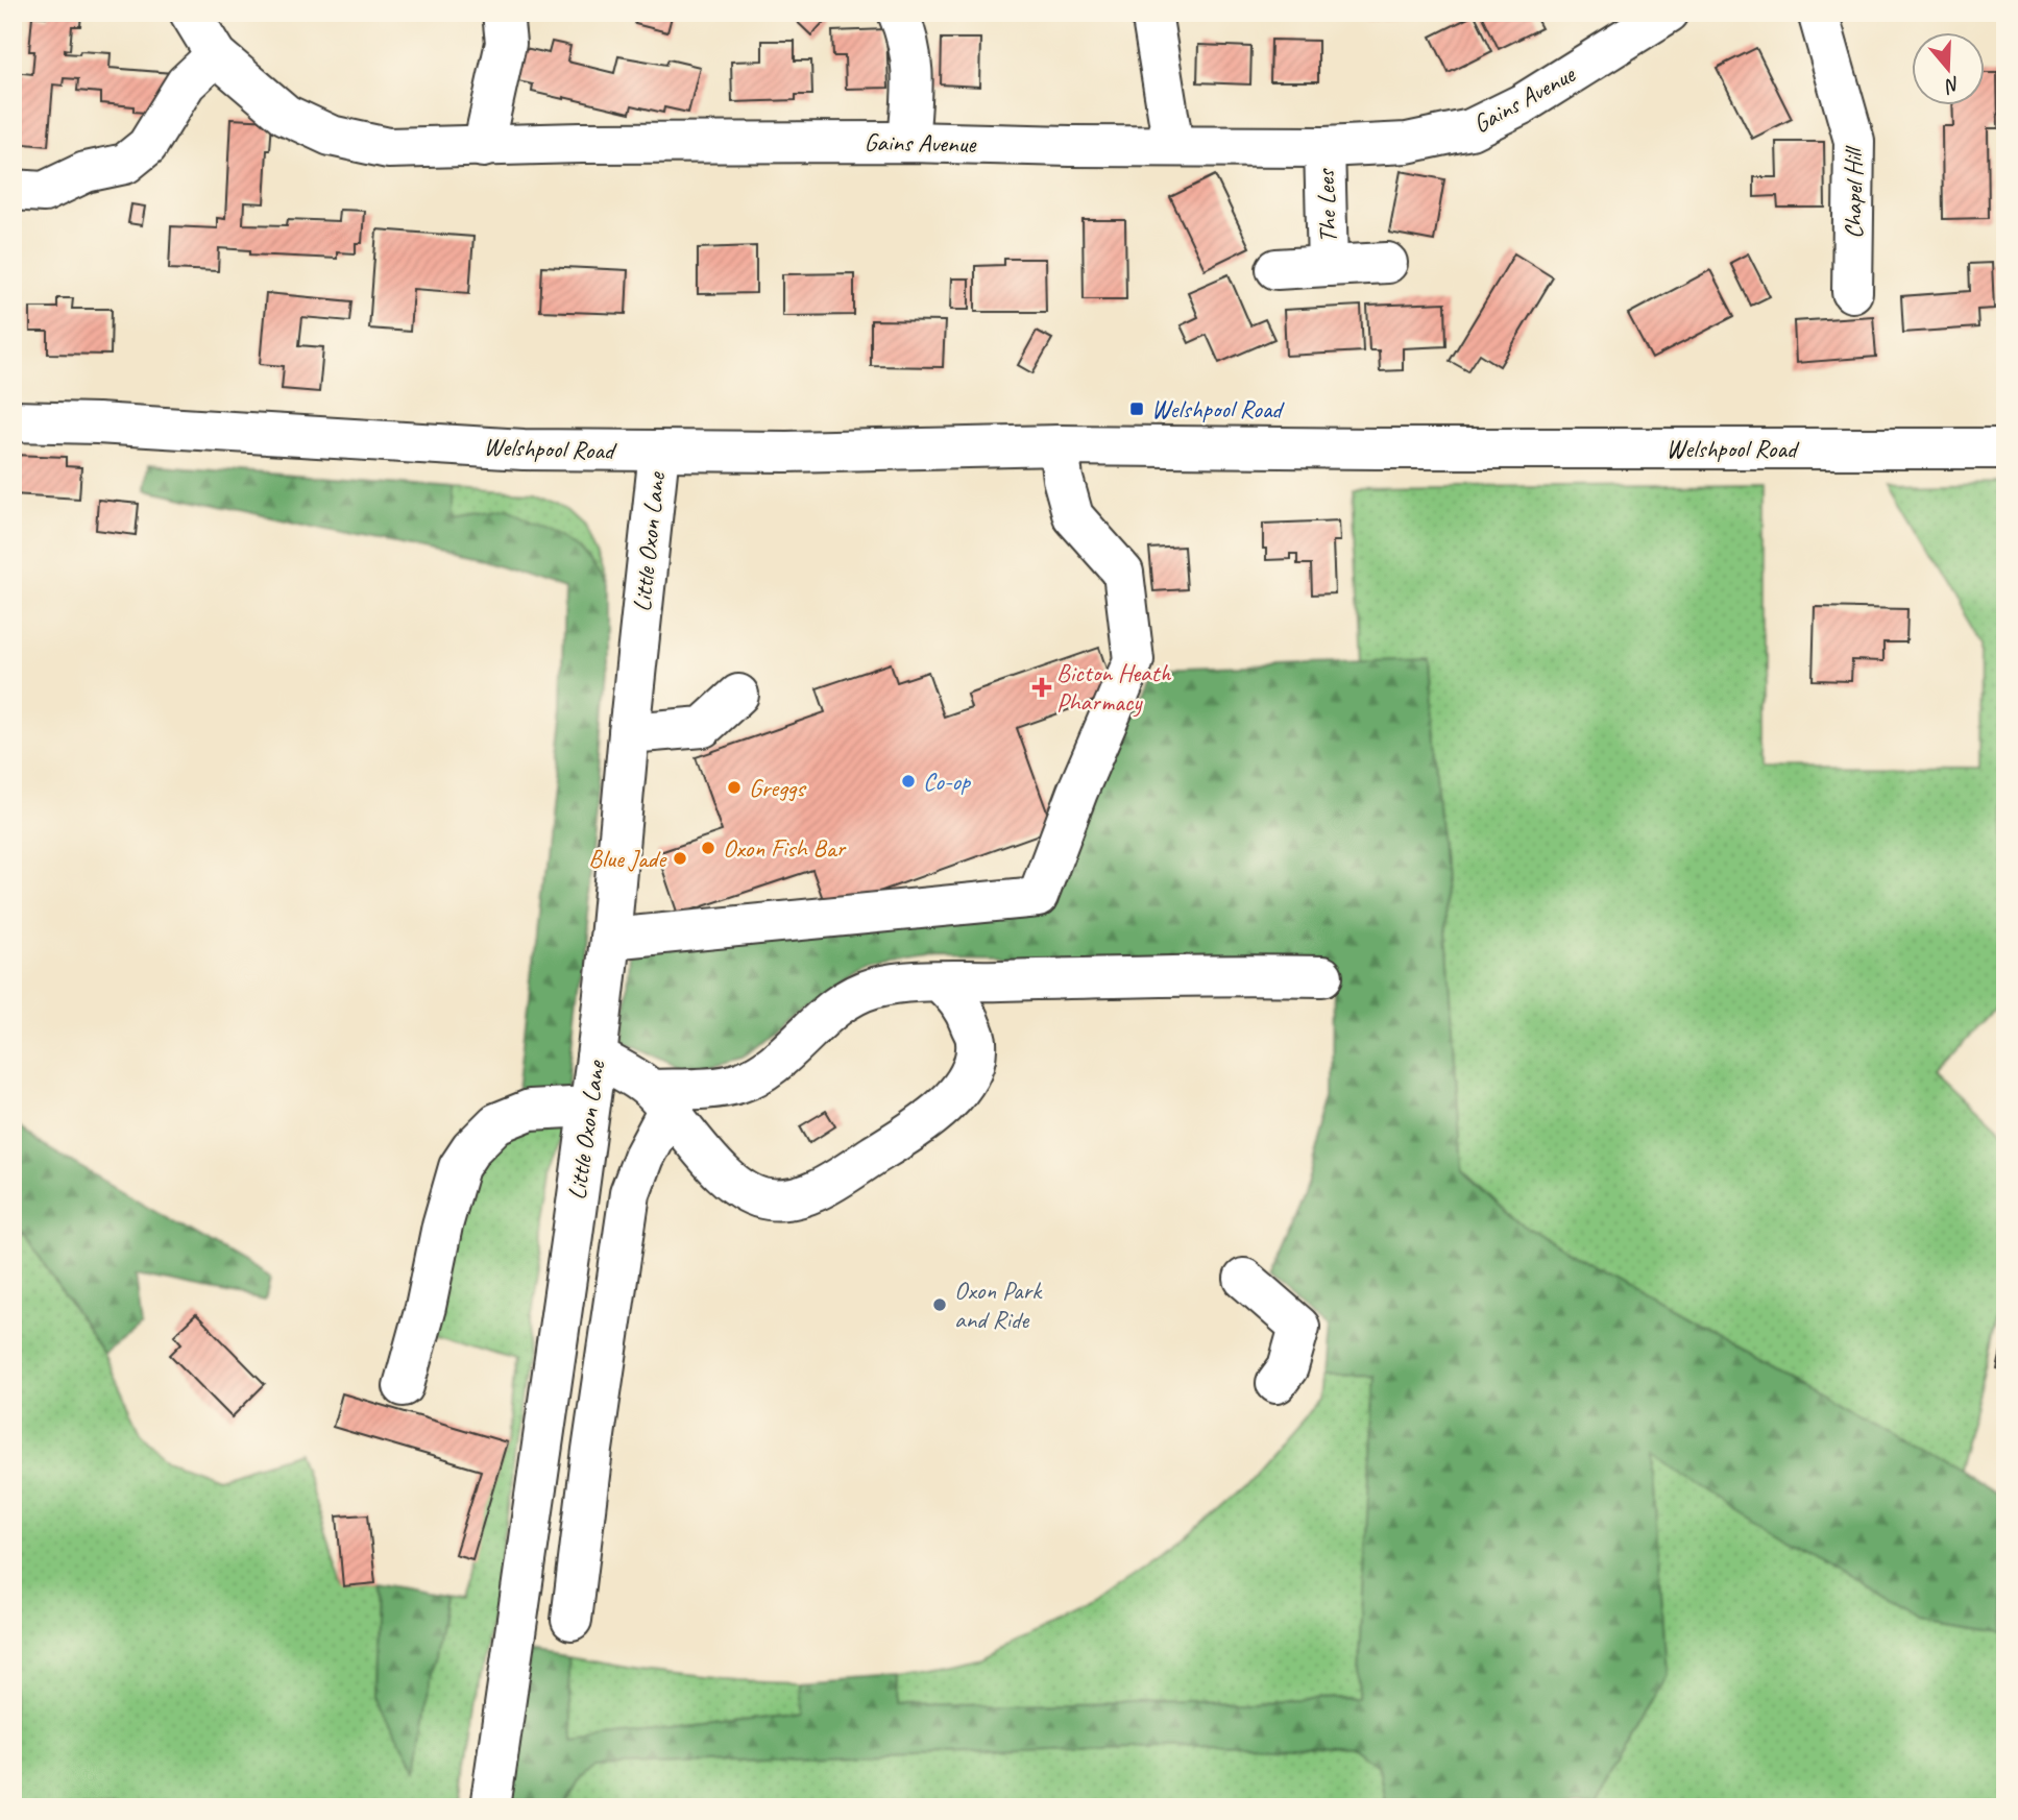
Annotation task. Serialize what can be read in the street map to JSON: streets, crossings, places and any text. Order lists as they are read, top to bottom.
{
  "streets": {
    "street": [
      "Gains Avenue",
      "Chapel Hill",
      "The Lees",
      "Welshpool Road",
      "Little Oxon Lane"
    ]
  },
  "crossings": [
    ["Gains Avenue", "The Lees"],
    ["Welshpool Road", "Little Oxon Lane"]
  ],
  "places": {
    "transit": ["Welshpool Road"],
    "health": ["Bicton Heath Pharmacy"],
    "other": [
      "Co-op",
      "Greggs",
      "Oxon Fish Bar",
      "Blue Jade",
      "Oxon Park and Ride"
    ]
  },
  "north": "bottom"
}
